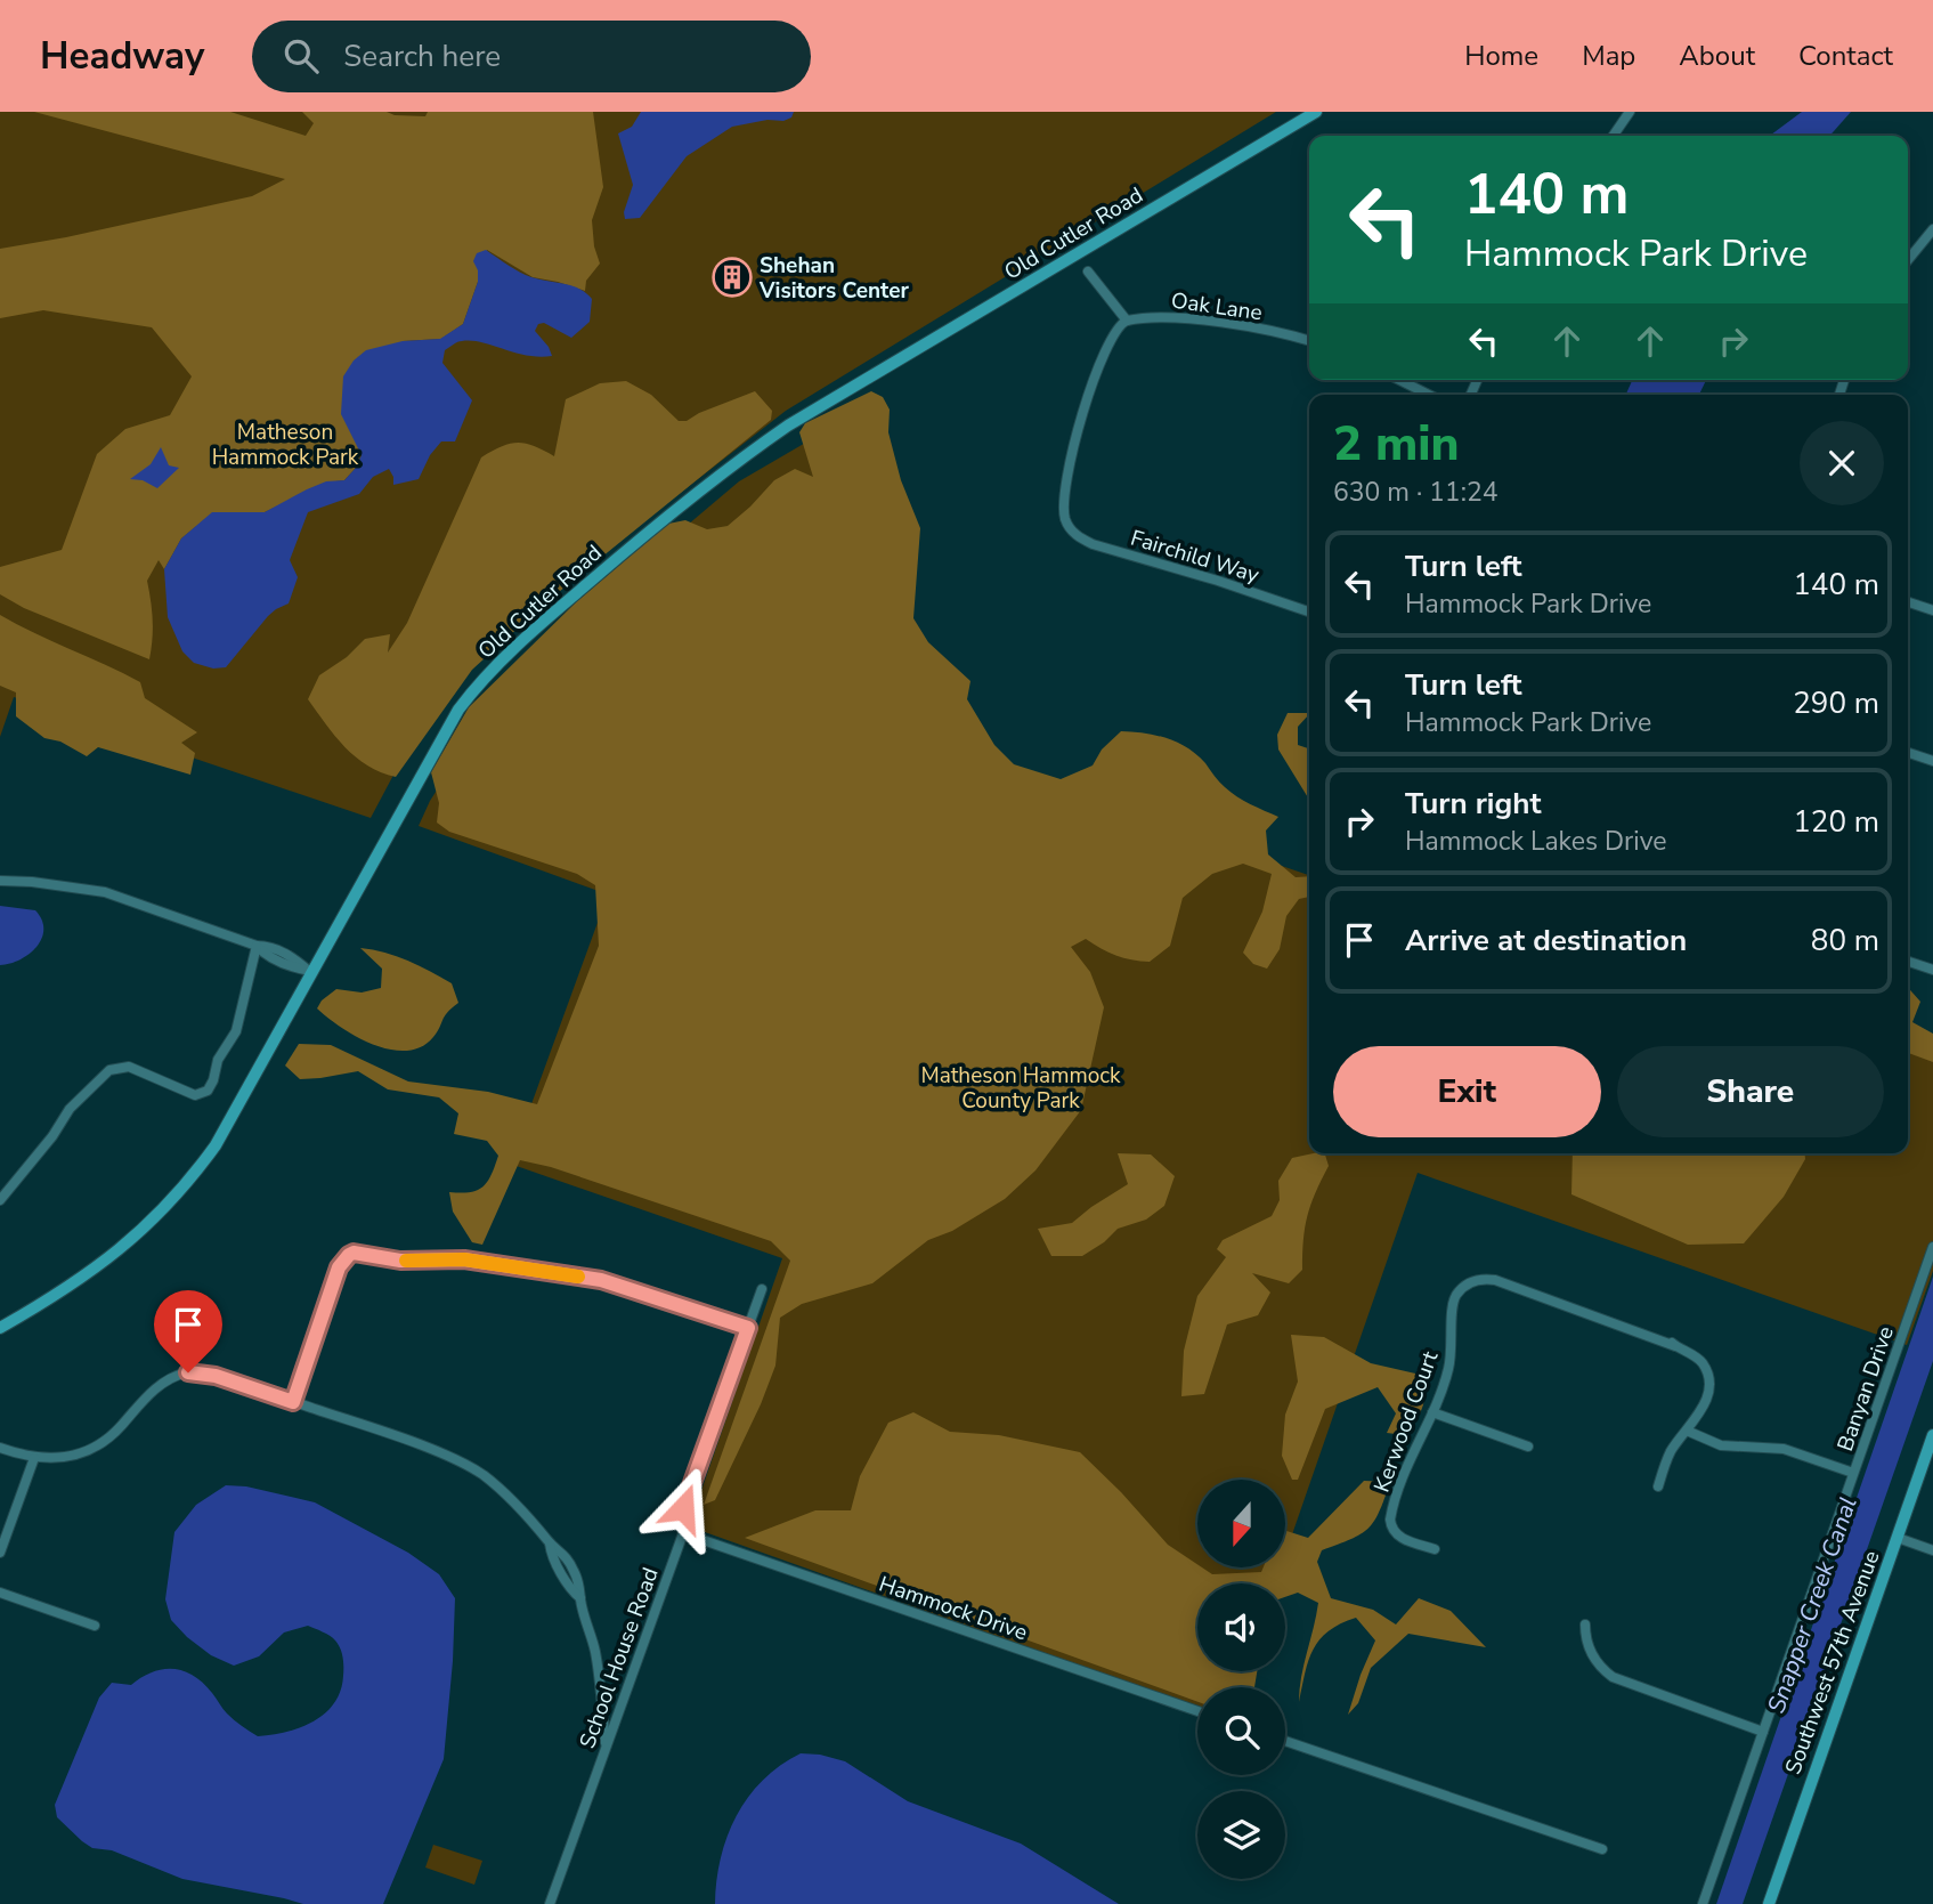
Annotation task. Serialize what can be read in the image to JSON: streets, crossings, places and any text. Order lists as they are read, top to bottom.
{
  "streets": {
    "main road": ["Old Cutler Road", "Southwest 57th Avenue"],
    "street": [
      "Oak Lane",
      "Fairchild Way",
      "Banyan Drive",
      "Kerwood Court",
      "Hammock Drive",
      "School House Road"
    ]
  },
  "crossings": [
    ["Oak Lane", "Fairchild Way"],
    ["Hammock Drive", "School House Road"]
  ],
  "water": ["Snapper Creek Canal"],
  "parks": ["Matheson Hammock Park", "Matheson Hammock County Park"],
  "places": {
    "building": ["Shehan Visitors Center"]
  },
  "north": "bottom",
  "page": {
    "header": "Headway",
    "search": "Search here",
    "nav": [
      "Home",
      "Map",
      "About",
      "Contact"
    ],
    "turn": ["140 m", "Hammock Park Drive"],
    "heading": ["2 min", "630 m · 11:24"],
    "list": [
      {
        "name": "Turn left",
        "note": "Hammock Park Drive",
        "value": "140 m"
      },
      {
        "name": "Turn left",
        "note": "Hammock Park Drive",
        "value": "290 m"
      },
      {
        "name": "Turn right",
        "note": "Hammock Lakes Drive",
        "value": "120 m"
      },
      {
        "name": "Arrive at destination",
        "value": "80 m"
      }
    ],
    "buttons": ["Exit", "Share"]
  }
}
